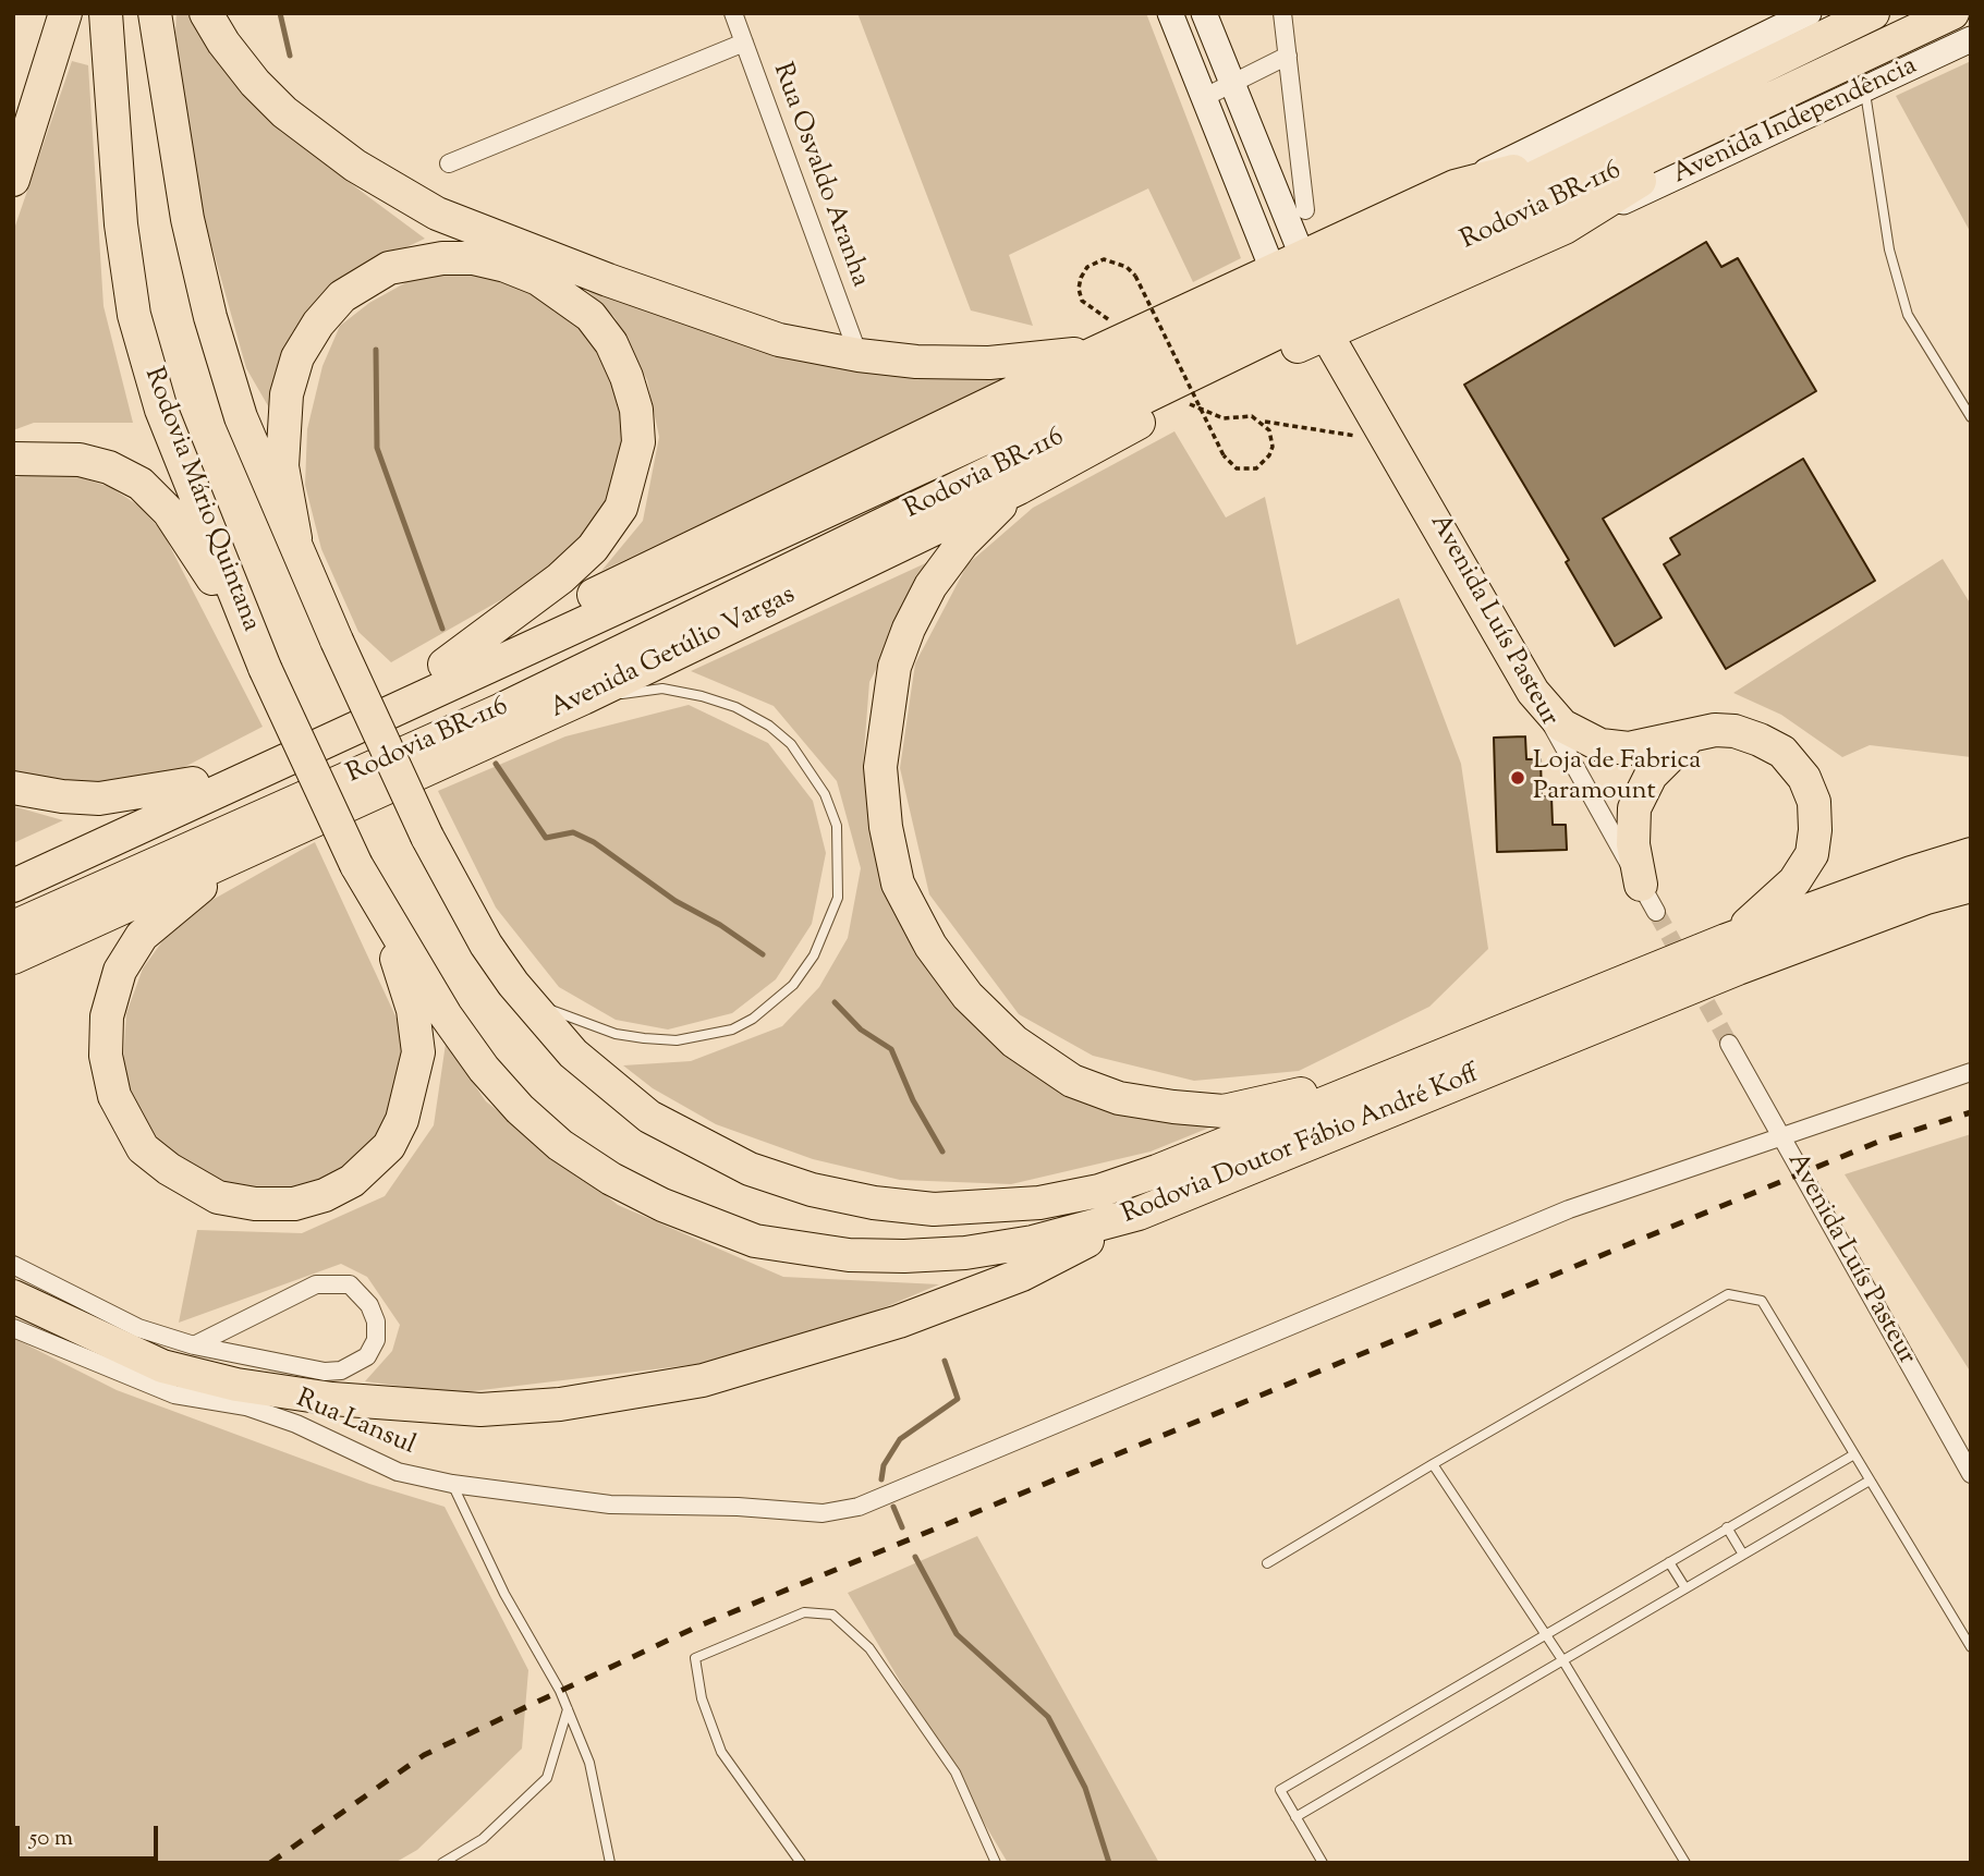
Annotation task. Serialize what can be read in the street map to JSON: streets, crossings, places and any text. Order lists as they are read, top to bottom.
{
  "streets": {
    "highway": [
      "Avenida Independência",
      "Rodovia BR-116",
      "Rodovia Mário Quintana",
      "Avenida Luís Pasteur",
      "Avenida Getúlio Vargas",
      "Rodovia Doutor Fábio André Koff"
    ],
    "street": ["Rua Osvaldo Aranha", "Rua Lansul"]
  },
  "crossings": [
    ["Avenida Independência", "Avenida Luís Pasteur"],
    ["Avenida Independência", "Avenida Getúlio Vargas"],
    ["Rodovia BR-116", "Avenida Getúlio Vargas"],
    ["Rodovia Mário Quintana", "Rodovia Doutor Fábio André Koff"],
    ["Avenida Luís Pasteur", "Avenida Getúlio Vargas"],
    ["Avenida Luís Pasteur", "Rua Lansul"]
  ],
  "places": ["Loja de Fabrica Paramount"],
  "scale_bar": "50 m"
}
